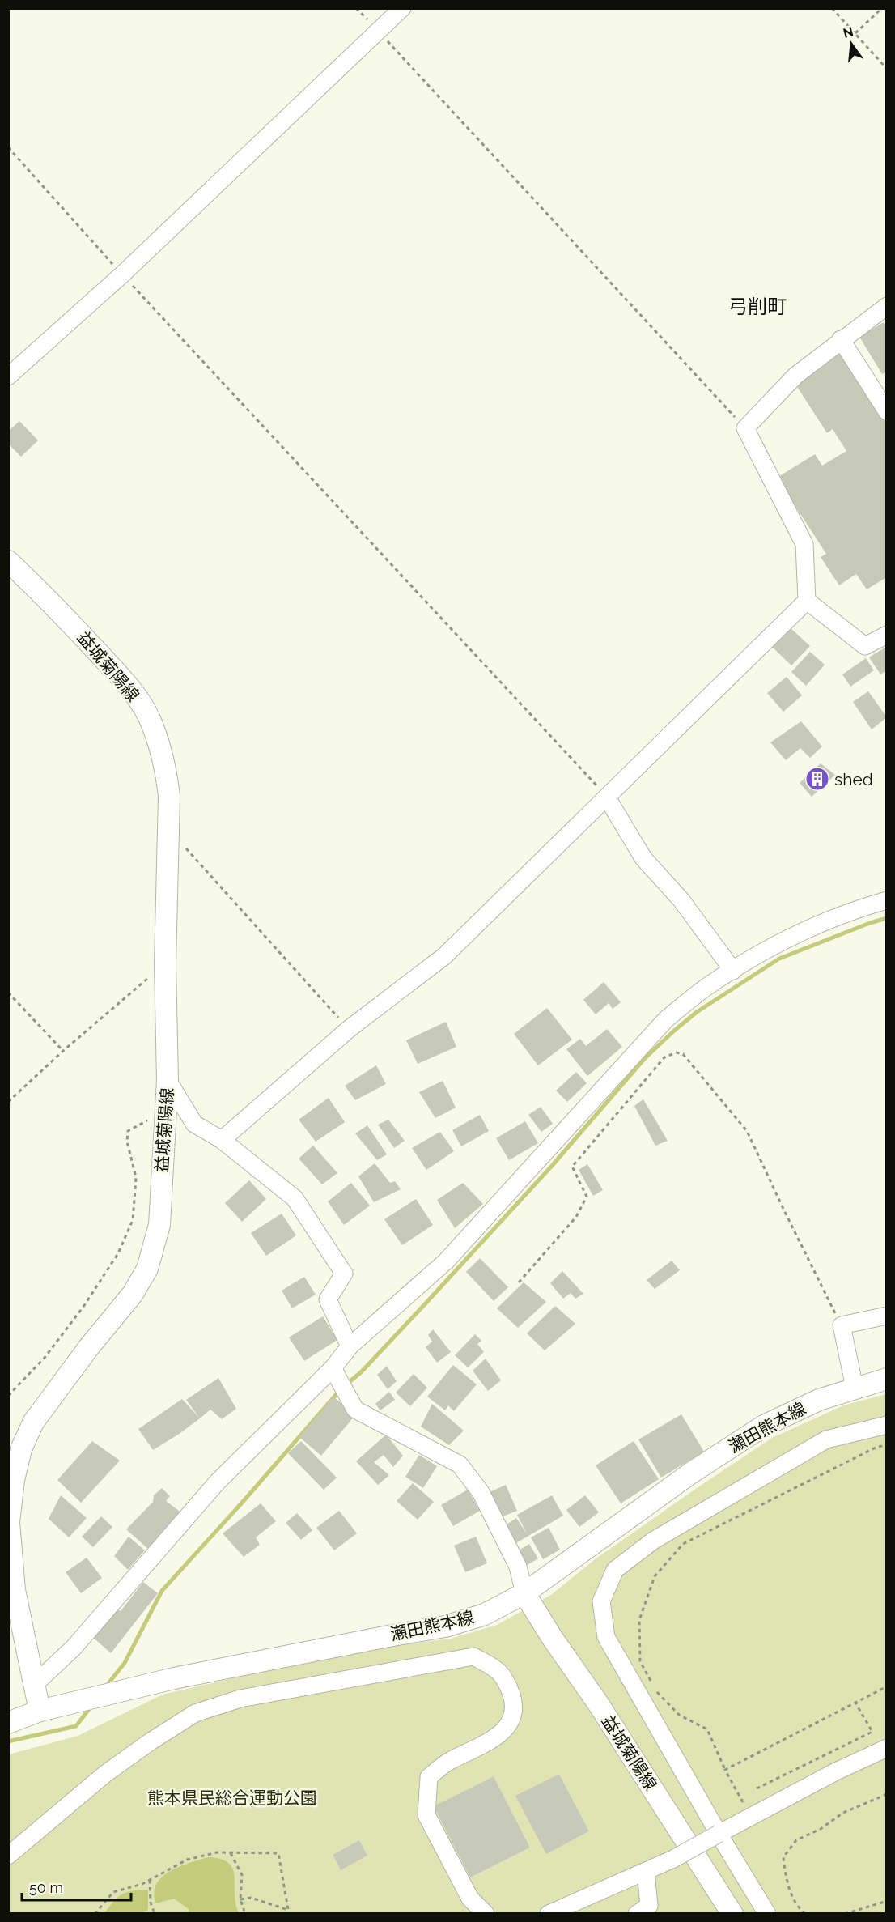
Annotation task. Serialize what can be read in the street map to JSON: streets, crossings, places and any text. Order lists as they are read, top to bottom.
{
  "streets": {
    "main road": ["益城菊陽線", "瀬田熊本線"]
  },
  "crossings": [
    ["益城菊陽線", "瀬田熊本線"]
  ],
  "districts": ["弓削町"],
  "parks": ["熊本県民総合運動公園"],
  "places": {
    "building": ["shed"]
  },
  "scale_bar": "50 m",
  "north": "top"
}
